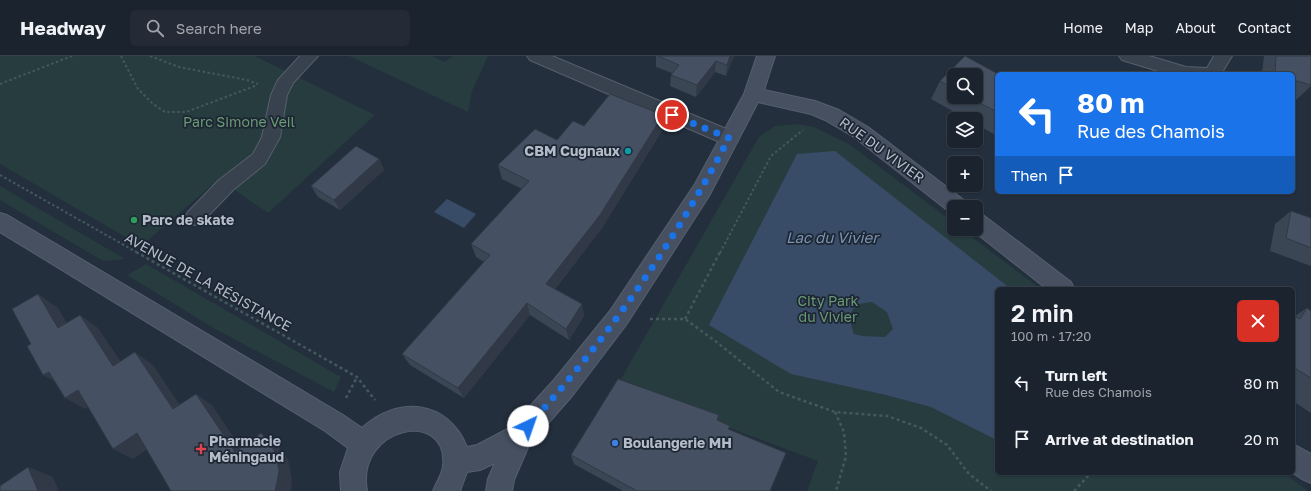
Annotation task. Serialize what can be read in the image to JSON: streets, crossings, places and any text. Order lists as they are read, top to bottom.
{
  "streets": {
    "street": ["RUE DU VIVIER"],
    "path": ["AVENUE DE LA RÉSISTANCE"]
  },
  "water": ["Lac du Vivier"],
  "parks": ["Parc Simone Veil", "City Park du Vivier"],
  "places": {
    "other": ["CBM Cugnaux", "Parc de skate", "Boulangerie MH"],
    "health": ["Pharmacie Méningaud"]
  },
  "page": {
    "header": "Headway",
    "search": "Search here",
    "nav": [
      "Home",
      "Map",
      "About",
      "Contact"
    ],
    "map_buttons": ["+", "−"],
    "turn": ["80 m", "Rue des Chamois"],
    "then": "Then",
    "heading": ["2 min", "100 m · 17:20"],
    "list": [
      {
        "name": "Turn left",
        "note": "Rue des Chamois",
        "value": "80 m"
      },
      {
        "name": "Arrive at destination",
        "value": "20 m"
      }
    ]
  }
}
